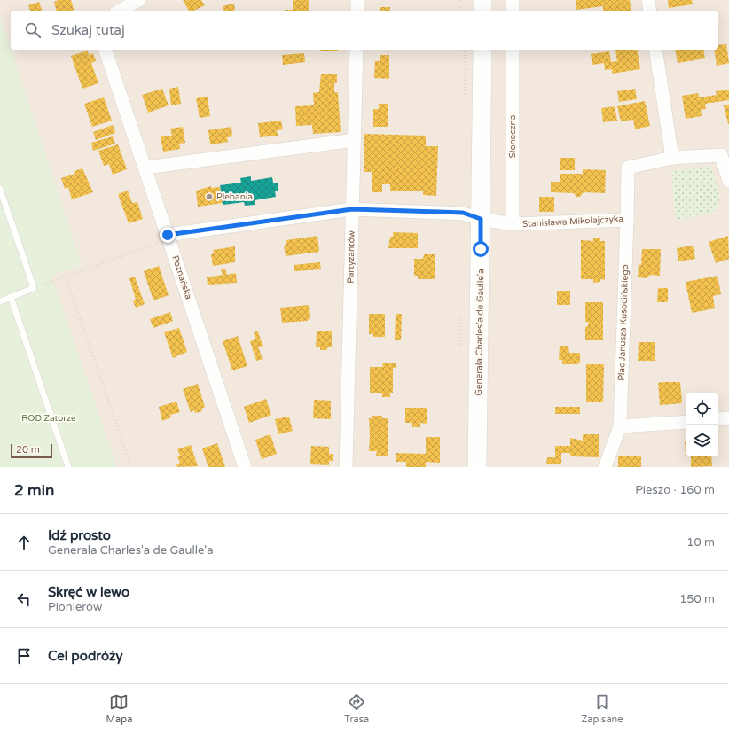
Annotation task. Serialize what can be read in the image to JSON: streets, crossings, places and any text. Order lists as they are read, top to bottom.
{
  "streets": {
    "main road": ["Generała Charles'a de Gaulle'a"],
    "street": [
      "Słoneczna",
      "Stanisława Mikołajczyka",
      "Partyzantów",
      "Poznańska",
      "Plac Janusza Kusocińskiego"
    ]
  },
  "crossings": [
    ["Słoneczna", "Stanisława Mikołajczyka"],
    ["Stanisława Mikołajczyka", "Partyzantów"],
    ["Stanisława Mikołajczyka", "Poznańska"],
    ["Stanisława Mikołajczyka", "Plac Janusza Kusocińskiego"],
    ["Stanisława Mikołajczyka", "Generała Charles'a de Gaulle'a"]
  ],
  "parks": ["ROD Zatorze"],
  "places": ["Plebania"],
  "scale_bar": "20 m",
  "page": {
    "search": "Szukaj tutaj",
    "scale": "20 m",
    "heading": ["2 min", "Pieszo · 160 m"],
    "list": [
      ["Idź prosto", "Generała Charles'a de Gaulle'a", "10 m"],
      ["Skręć w lewo", "Pionierów", "150 m"],
      "Cel podróży"
    ],
    "nav": ["Mapa", "Trasa", "Zapisane"]
  }
}
